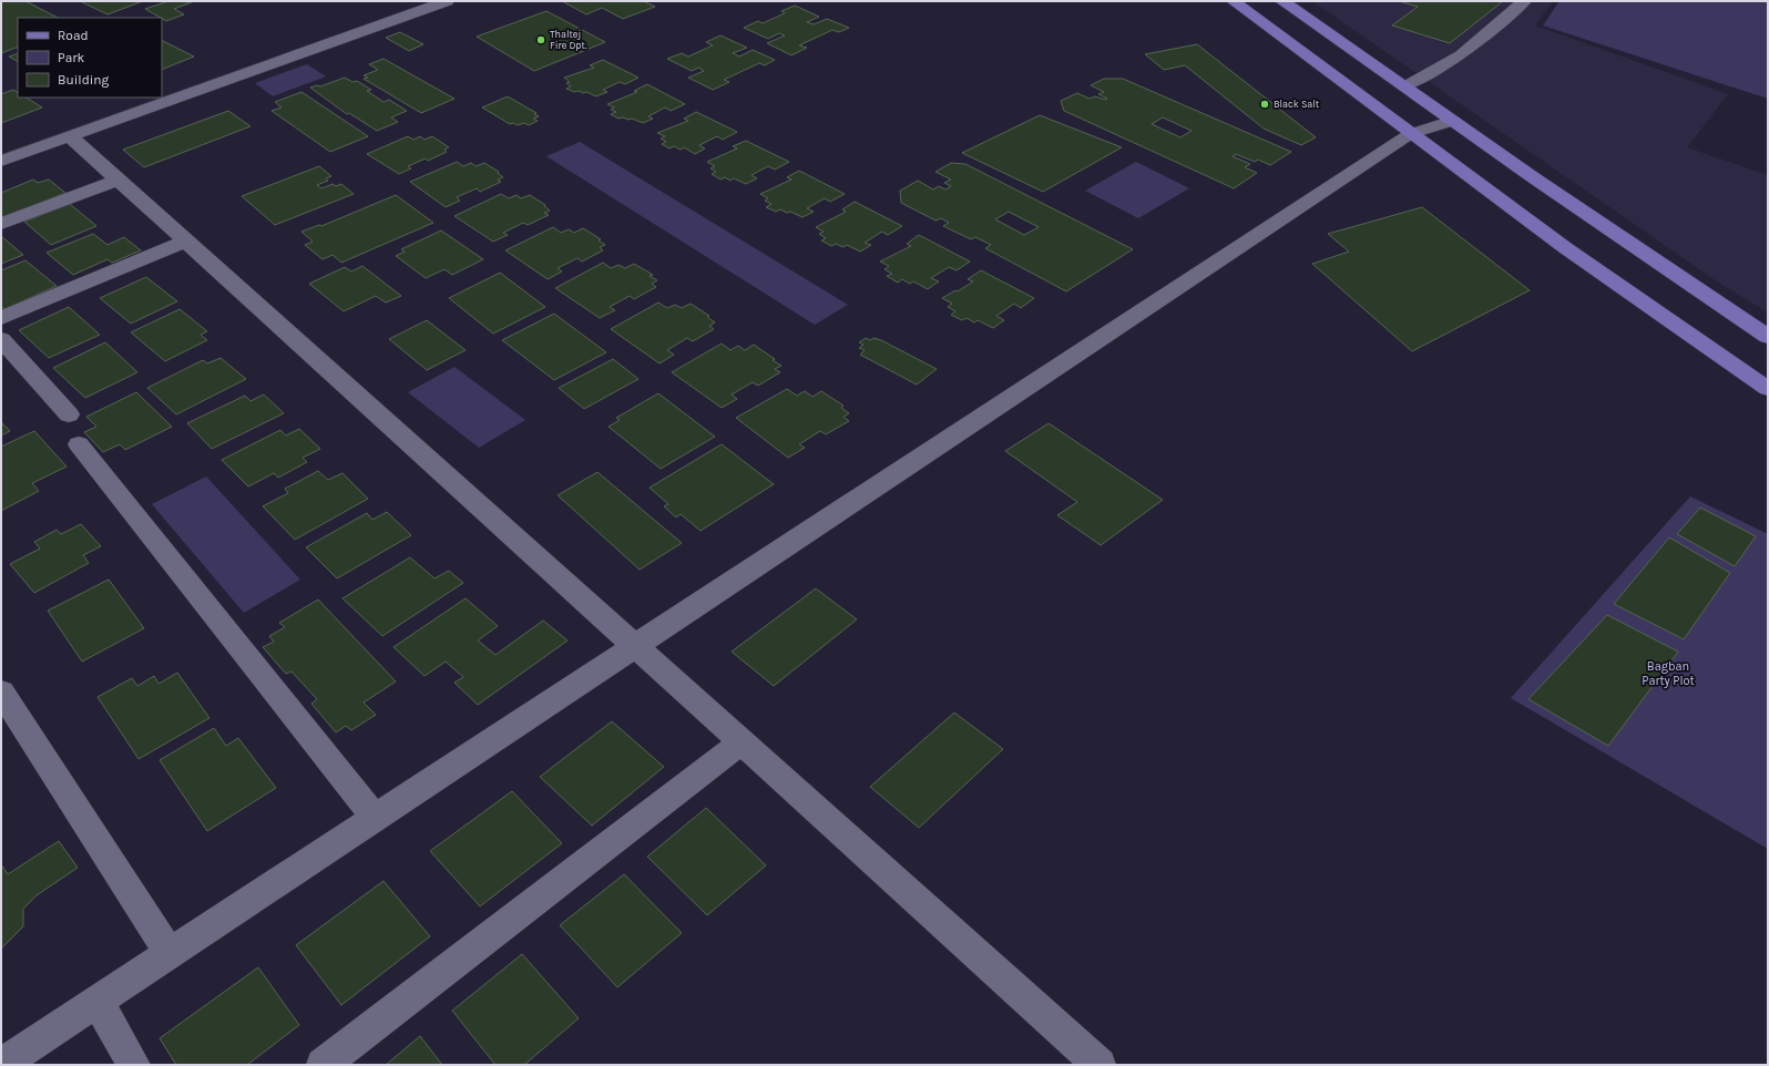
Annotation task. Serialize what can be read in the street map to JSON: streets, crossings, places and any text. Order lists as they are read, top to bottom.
{
  "parks": ["Bagban Party Plot"],
  "places": ["Thaltej Fire Dpt.", "Black Salt"],
  "legend": ["Road", "Park", "Building"]
}
